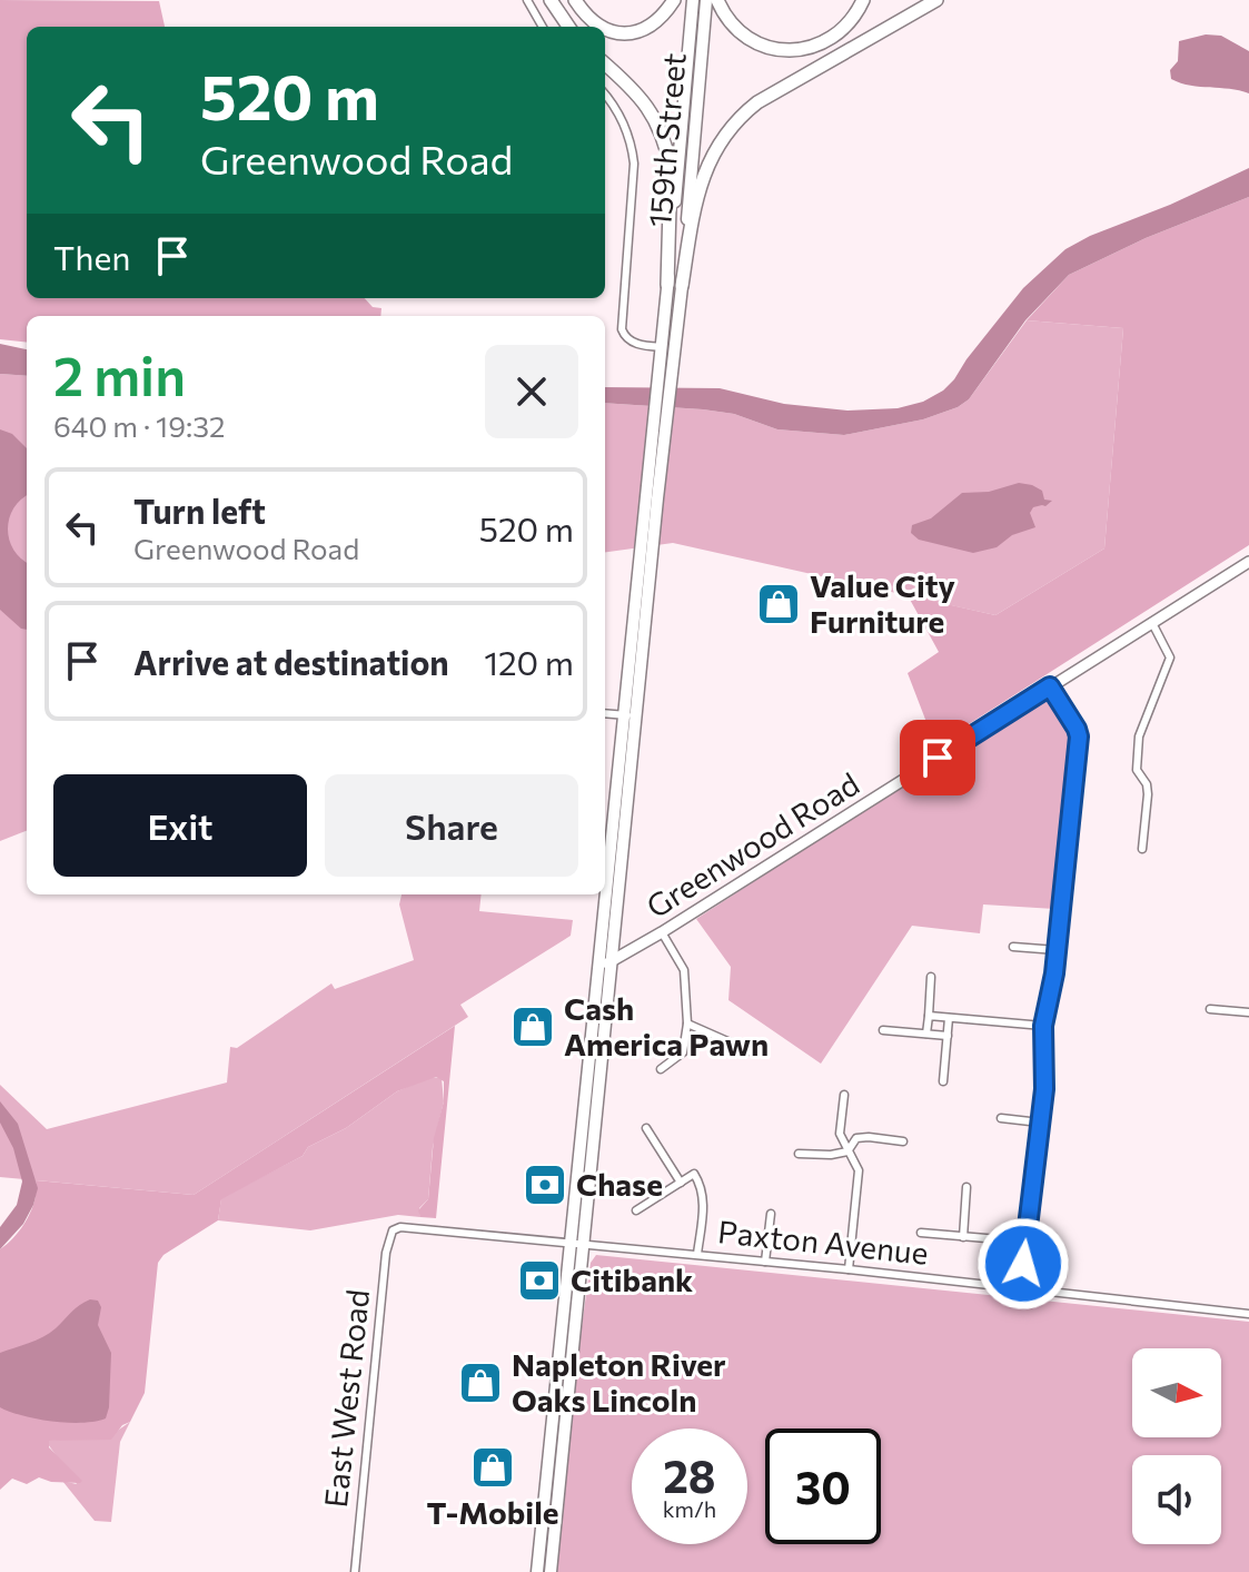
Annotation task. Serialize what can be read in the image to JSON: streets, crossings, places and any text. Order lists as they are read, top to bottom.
{
  "streets": {
    "main road": ["159th Street"],
    "street": ["Greenwood Road", "Paxton Avenue", "East West Road"]
  },
  "crossings": [
    ["Paxton Avenue", "East West Road"]
  ],
  "places": {
    "shop": [
      "Value City Furniture",
      "Cash America Pawn",
      "Napleton River Oaks Lincoln",
      "T-Mobile"
    ],
    "bank": ["Chase", "Citibank"]
  },
  "north": "right",
  "page": {
    "turn": ["520 m", "Greenwood Road"],
    "then": "Then",
    "heading": ["2 min", "640 m · 19:32"],
    "list": [
      {
        "name": "Turn left",
        "note": "Greenwood Road",
        "value": "520 m"
      },
      {
        "name": "Arrive at destination",
        "value": "120 m"
      }
    ],
    "buttons": ["Exit", "Share"],
    "speed": "28 km/h",
    "limit": "30"
  }
}
